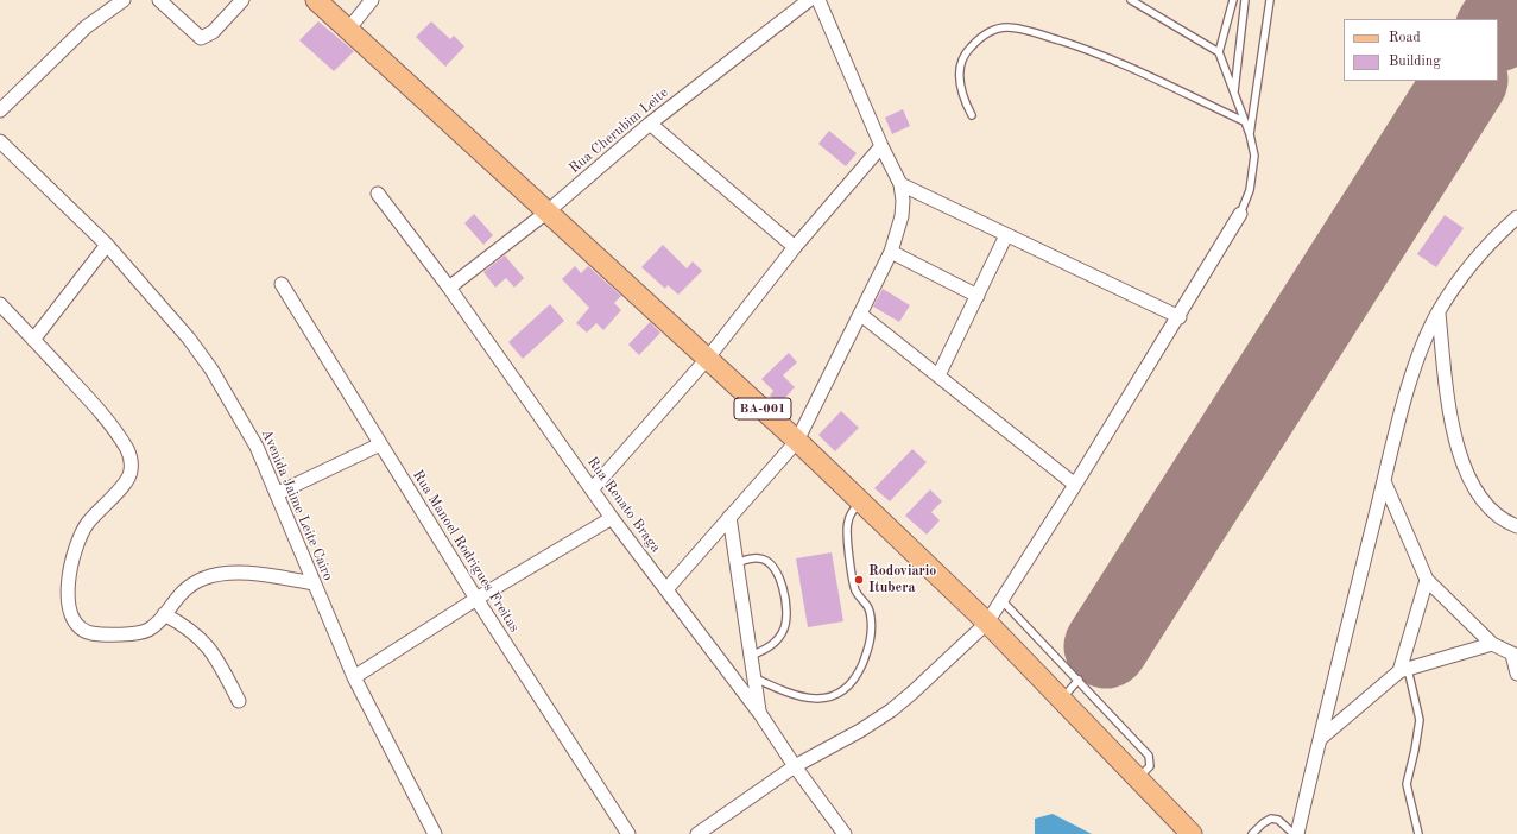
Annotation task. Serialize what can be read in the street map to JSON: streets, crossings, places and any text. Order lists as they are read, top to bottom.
{
  "streets": {
    "main road": ["BA-001"],
    "street": [
      "Rua Cherubim Leite",
      "Avenida Jaime Leite Cairo",
      "Rua Renato Braga",
      "Rua Manoel Rodrigues Freitas"
    ]
  },
  "crossings": [
    ["Rua Cherubim Leite", "BA-001"],
    ["Rua Cherubim Leite", "Rua Renato Braga"]
  ],
  "places": ["Rodoviario Itubera"],
  "legend": ["Road", "Building"]
}
